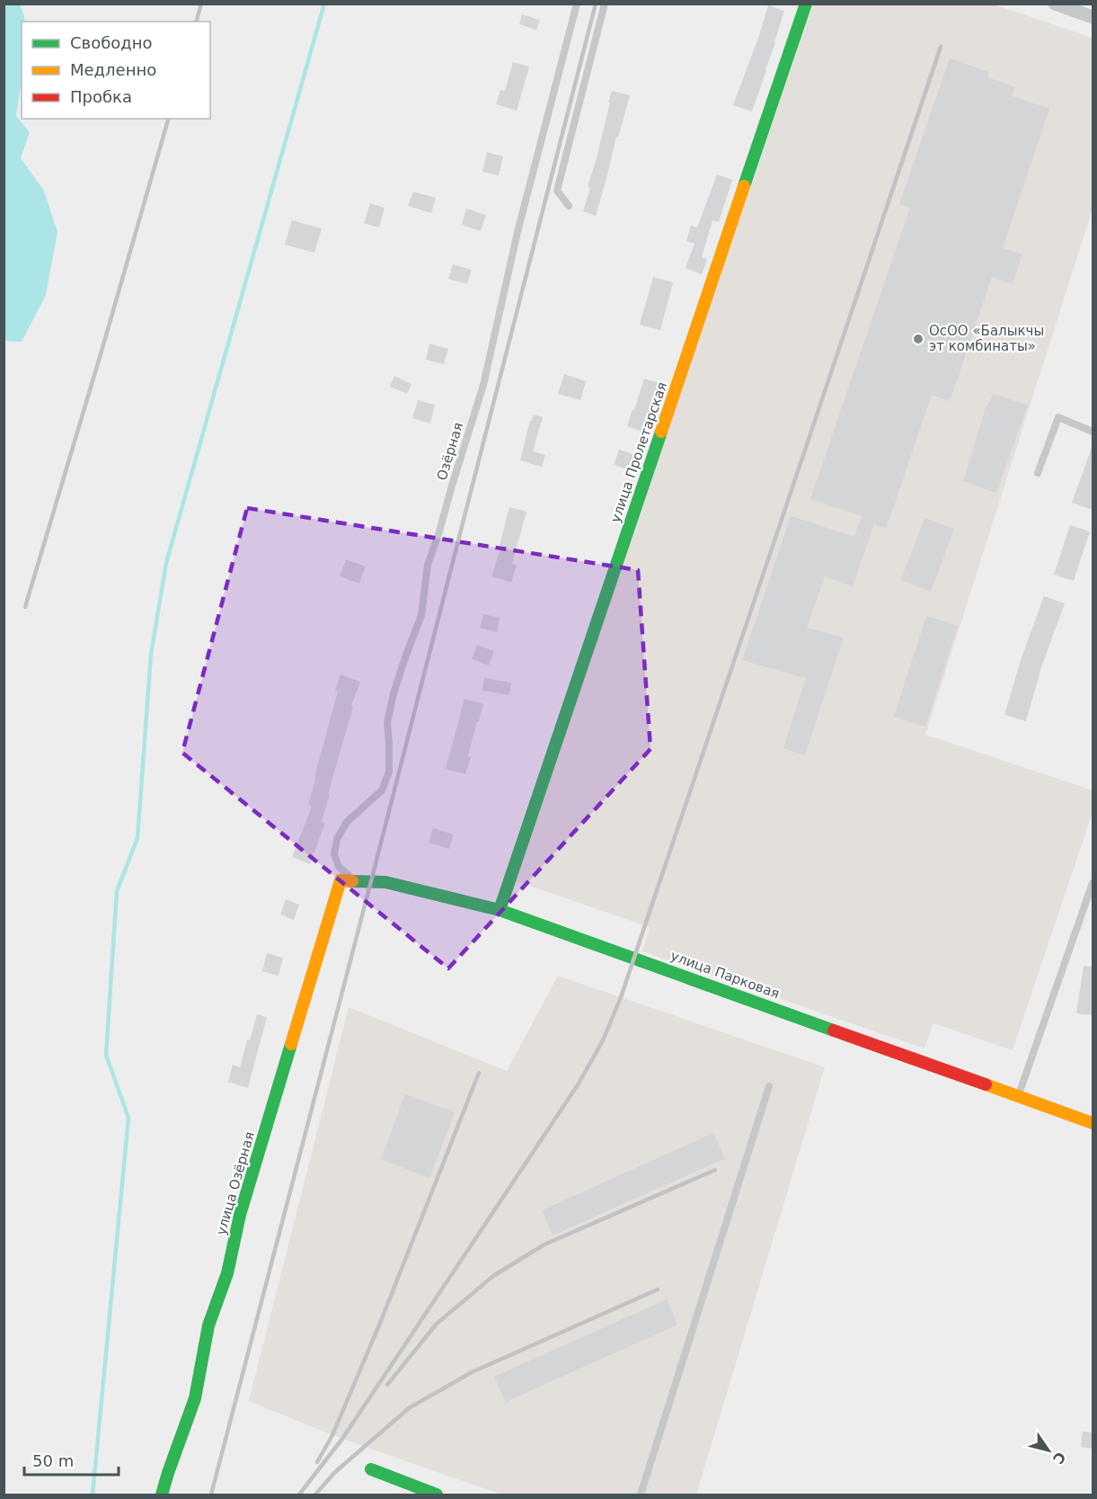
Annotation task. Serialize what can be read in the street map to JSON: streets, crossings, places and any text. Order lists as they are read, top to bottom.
{
  "streets": {
    "street": ["улица Пролетарская", "улица Парковая", "улица Озёрная"],
    "lane": ["Озёрная"]
  },
  "crossings": [
    ["Озёрная", "улица Парковая"],
    ["улица Пролетарская", "улица Парковая"],
    ["улица Парковая", "улица Озёрная"]
  ],
  "places": ["ОсОО «Балыкчы эт комбинаты»"],
  "legend": ["Свободно", "Медленно", "Пробка"],
  "scale_bar": "50 m",
  "north": "bottom right"
}
